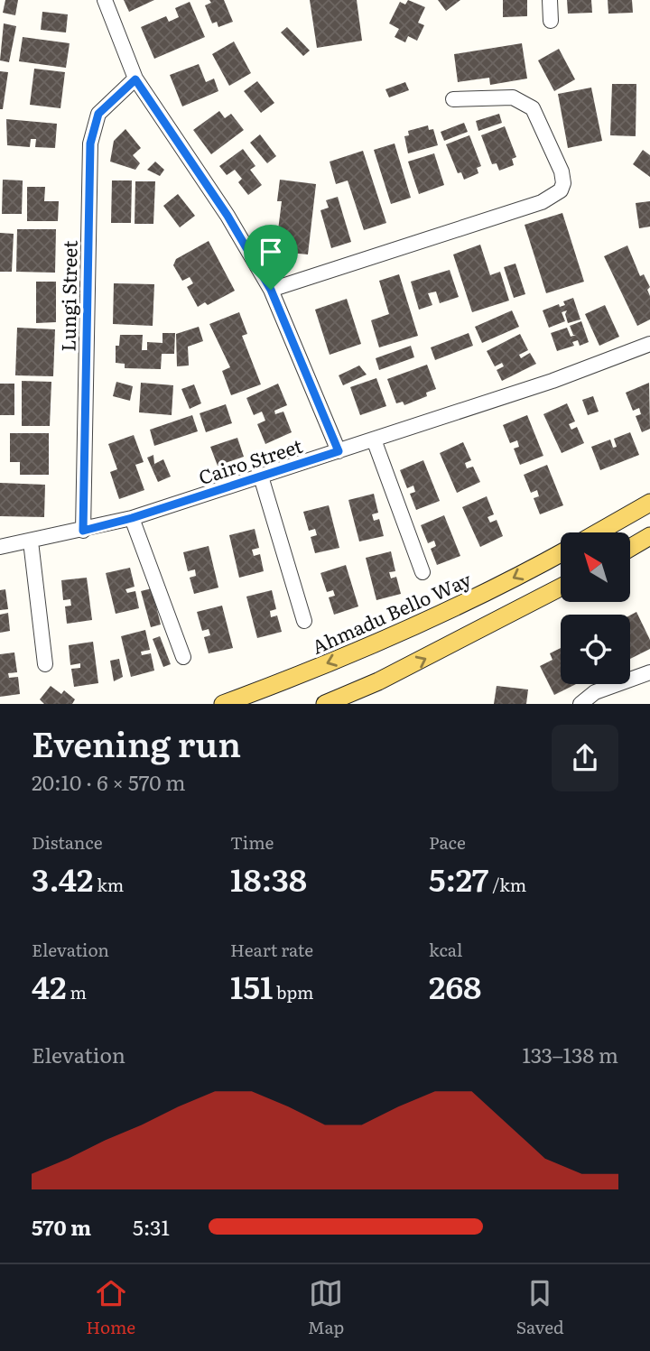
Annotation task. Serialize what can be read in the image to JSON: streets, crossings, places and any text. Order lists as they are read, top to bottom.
{
  "streets": {
    "main road": ["Ahmadu Bello Way"],
    "street": ["Lungi Street", "Cairo Street"]
  },
  "crossings": [
    ["Lungi Street", "Cairo Street"]
  ],
  "north": "top left",
  "page": {
    "heading": ["Evening run", "20:10 · 6 × 570 m"],
    "stats": [
      ["Distance", "3.42 km"],
      ["Time", "18:38"],
      ["Pace", "5:27 /km"],
      ["Elevation", "42 m"],
      ["Heart rate", "151 bpm"],
      ["kcal", "268"]
    ],
    "chart": ["Elevation", "133–138 m"],
    "list": [
      {
        "name": "570 m",
        "note": "5:31"
      }
    ],
    "tabs": ["Home", "Map", "Saved"]
  }
}
